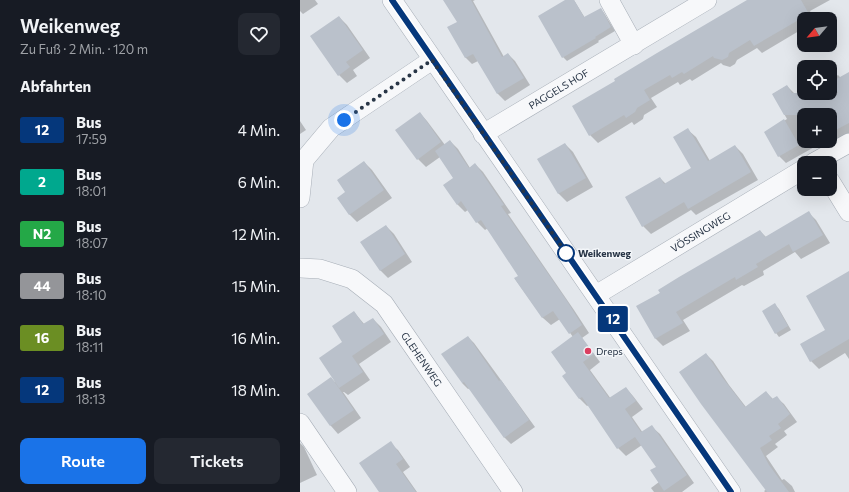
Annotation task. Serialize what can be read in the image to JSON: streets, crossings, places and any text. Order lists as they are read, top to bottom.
{
  "streets": {
    "street": ["PAGGELS HOF", "VÖSSINGWEG", "GLEHENWEG"]
  },
  "places": ["Weikenweg", "Dreps"],
  "lines": ["bus line 12"],
  "north": "bottom left",
  "page": {
    "heading": [
      ["Weikenweg", "Zu Fuß · 2 Min. · 120 m"],
      "Abfahrten"
    ],
    "on_map": "12",
    "map_buttons": ["+", "−"],
    "list": [
      {
        "mark": "12",
        "name": "Bus",
        "note": "17:59",
        "value": "4 Min."
      },
      {
        "mark": "2",
        "name": "Bus",
        "note": "18:01",
        "value": "6 Min."
      },
      {
        "mark": "N2",
        "name": "Bus",
        "note": "18:07",
        "value": "12 Min."
      },
      {
        "mark": "44",
        "name": "Bus",
        "note": "18:10",
        "value": "15 Min."
      },
      {
        "mark": "16",
        "name": "Bus",
        "note": "18:11",
        "value": "16 Min."
      },
      {
        "mark": "12",
        "name": "Bus",
        "note": "18:13",
        "value": "18 Min."
      }
    ],
    "buttons": ["Route", "Tickets"]
  }
}
